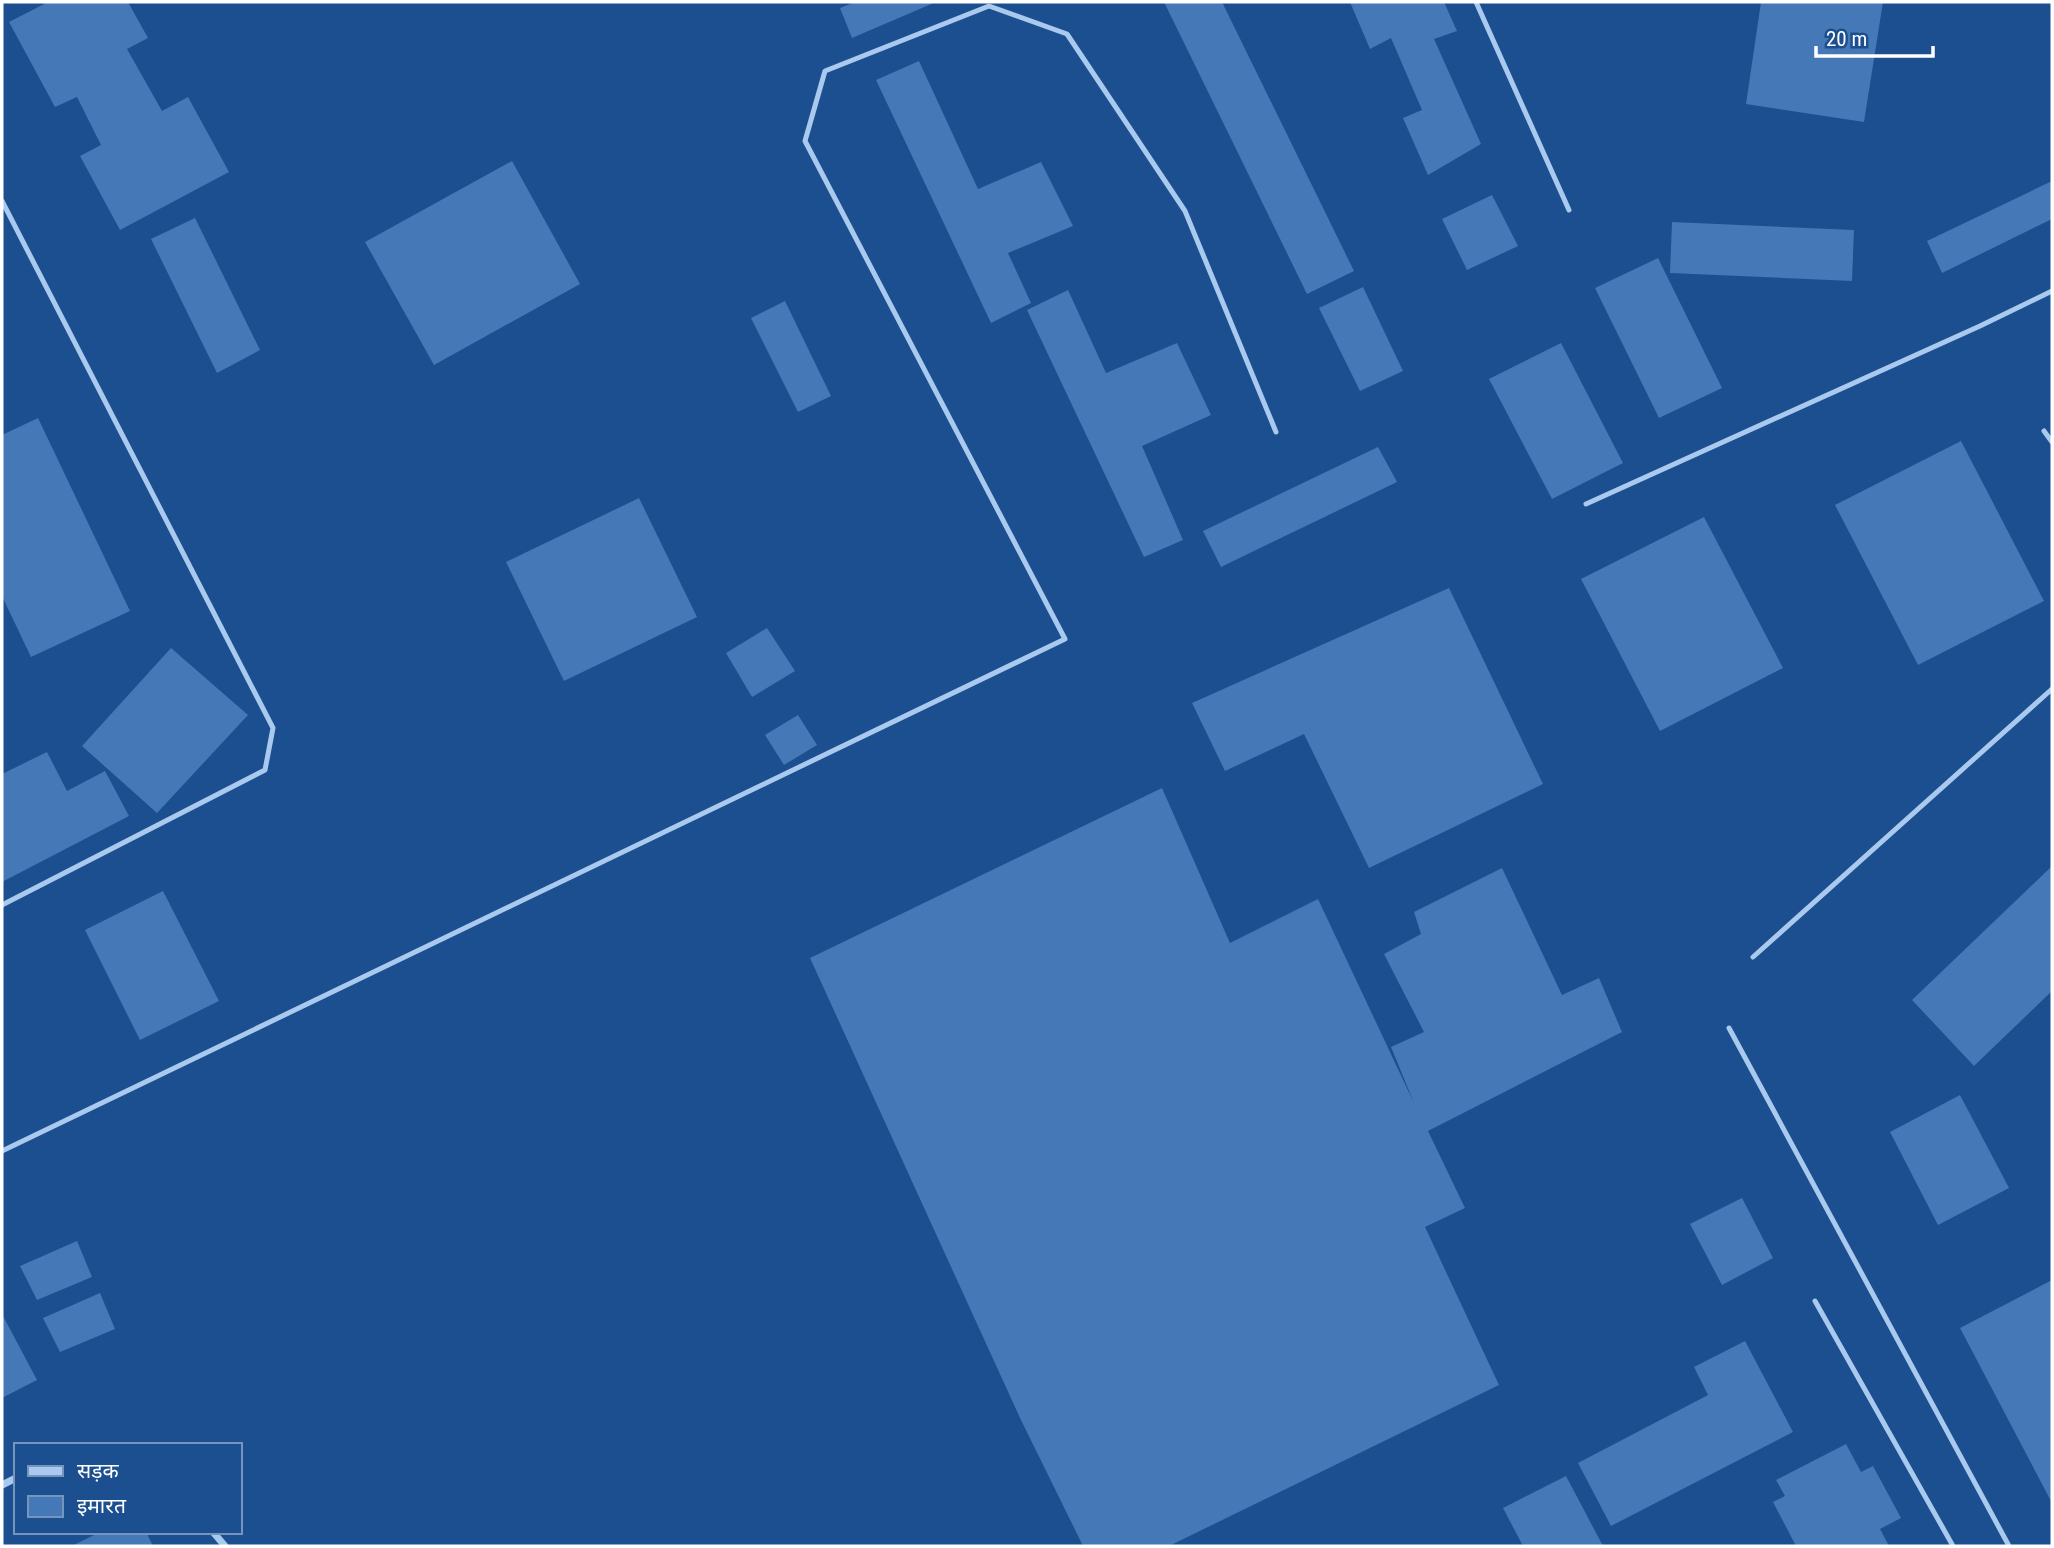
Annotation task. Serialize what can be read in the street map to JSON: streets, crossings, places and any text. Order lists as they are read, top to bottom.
{
  "legend": ["सड़क", "इमारत"],
  "scale_bar": "20 m"
}
